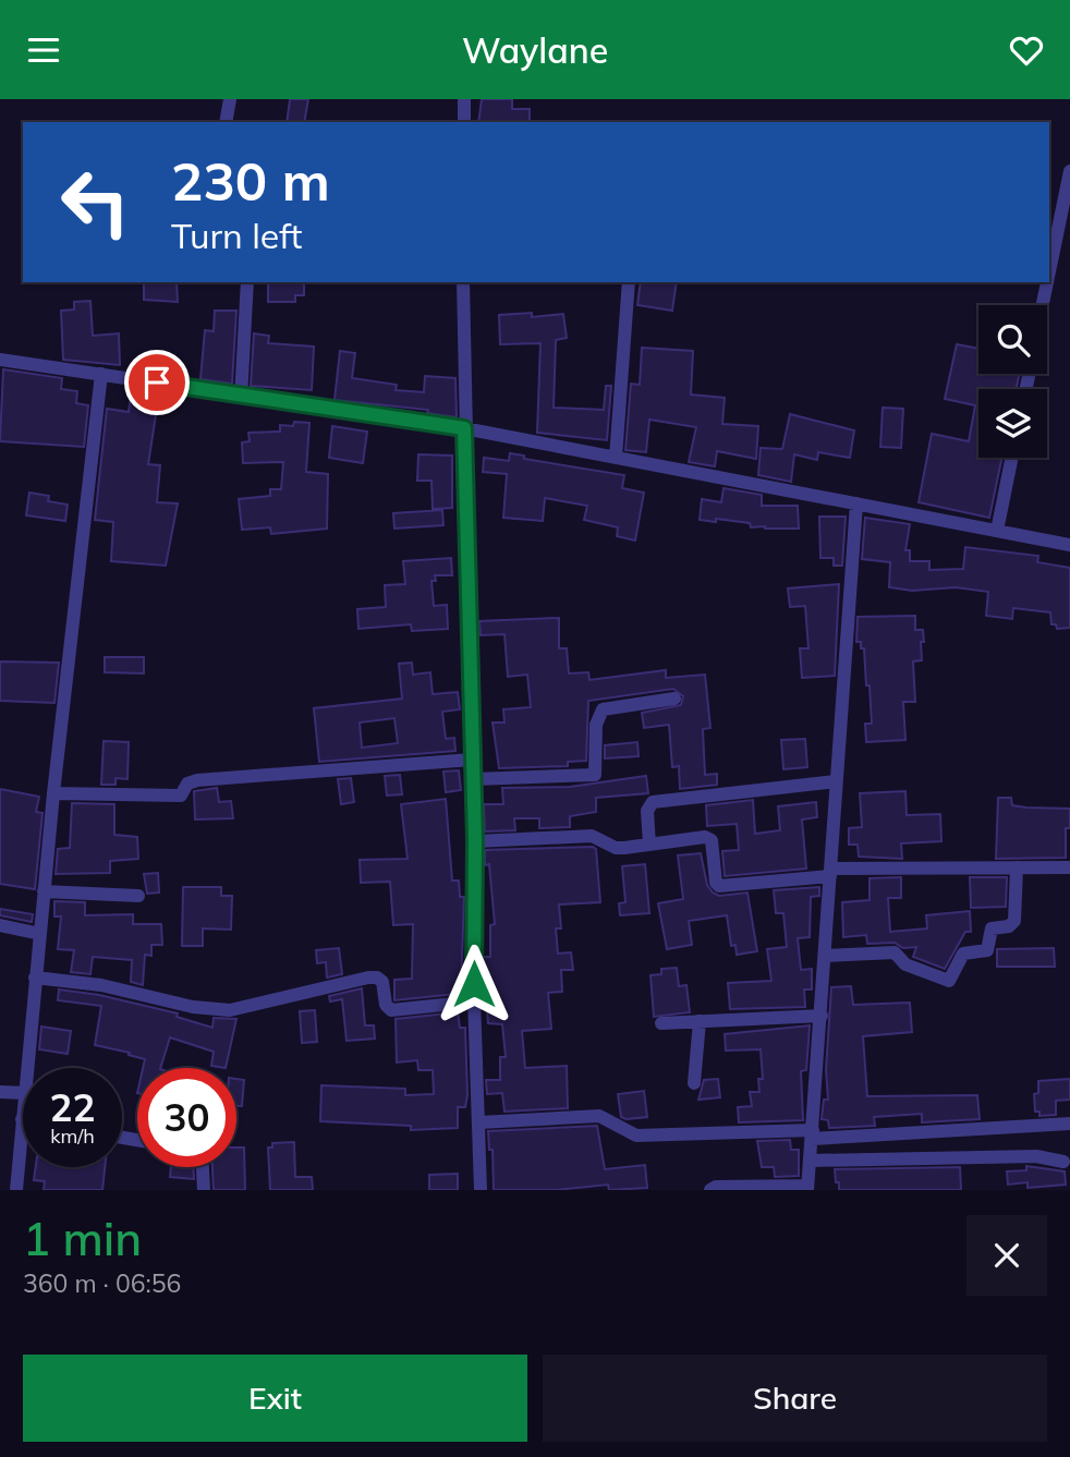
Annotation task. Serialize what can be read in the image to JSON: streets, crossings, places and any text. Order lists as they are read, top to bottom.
{
  "page": {
    "header": "Waylane",
    "turn": ["230 m", "Turn left"],
    "speed": "22 km/h",
    "limit": "30",
    "heading": ["1 min", "360 m · 06:56"],
    "buttons": ["Exit", "Share"]
  }
}
